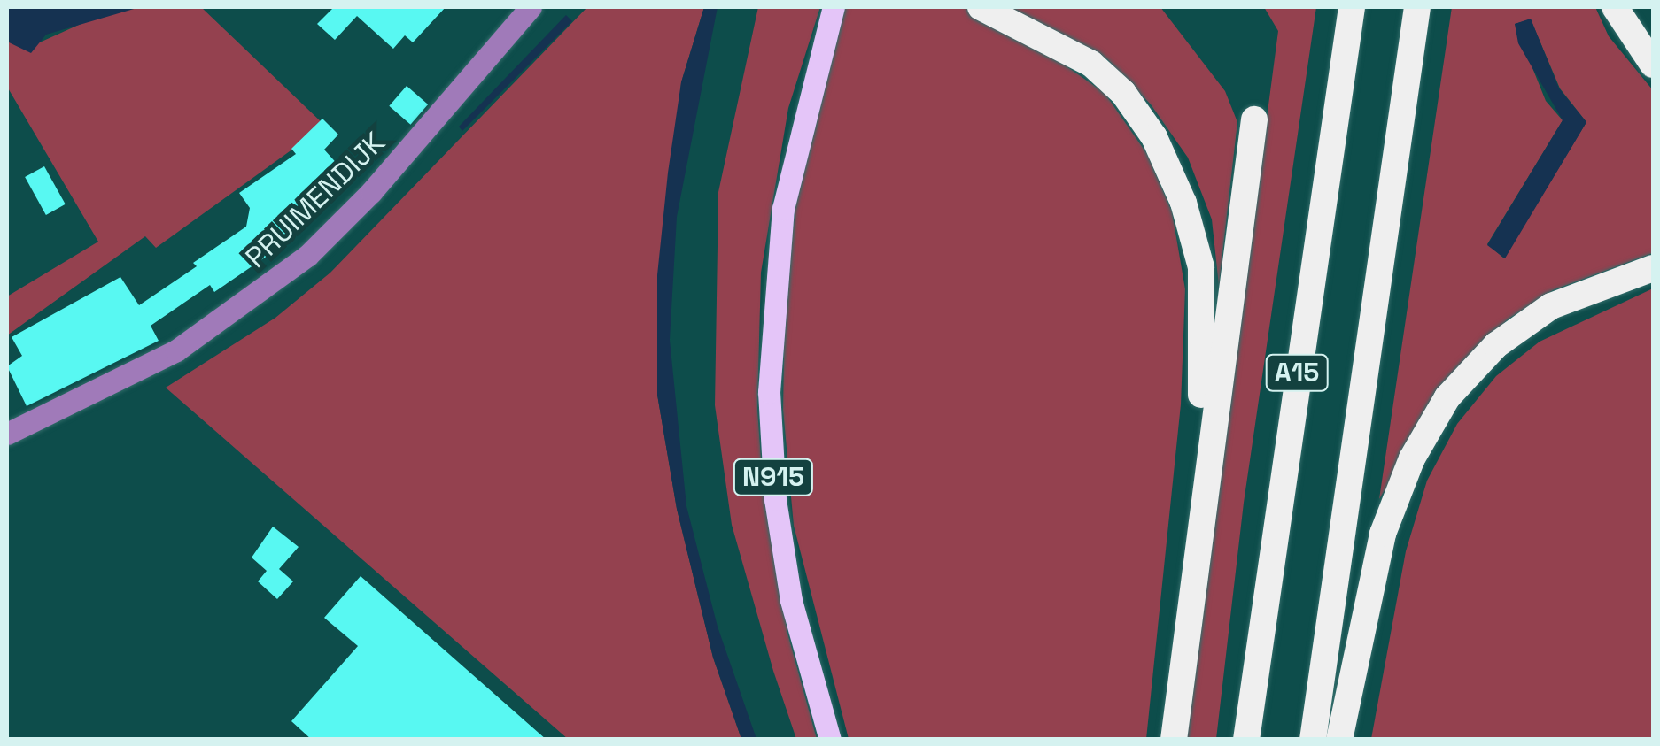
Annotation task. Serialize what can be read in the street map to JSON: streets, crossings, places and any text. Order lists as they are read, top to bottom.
{
  "streets": {
    "highway": ["A15"],
    "main road": ["N915"],
    "street": ["PRUIMENDIJK"]
  }
}
